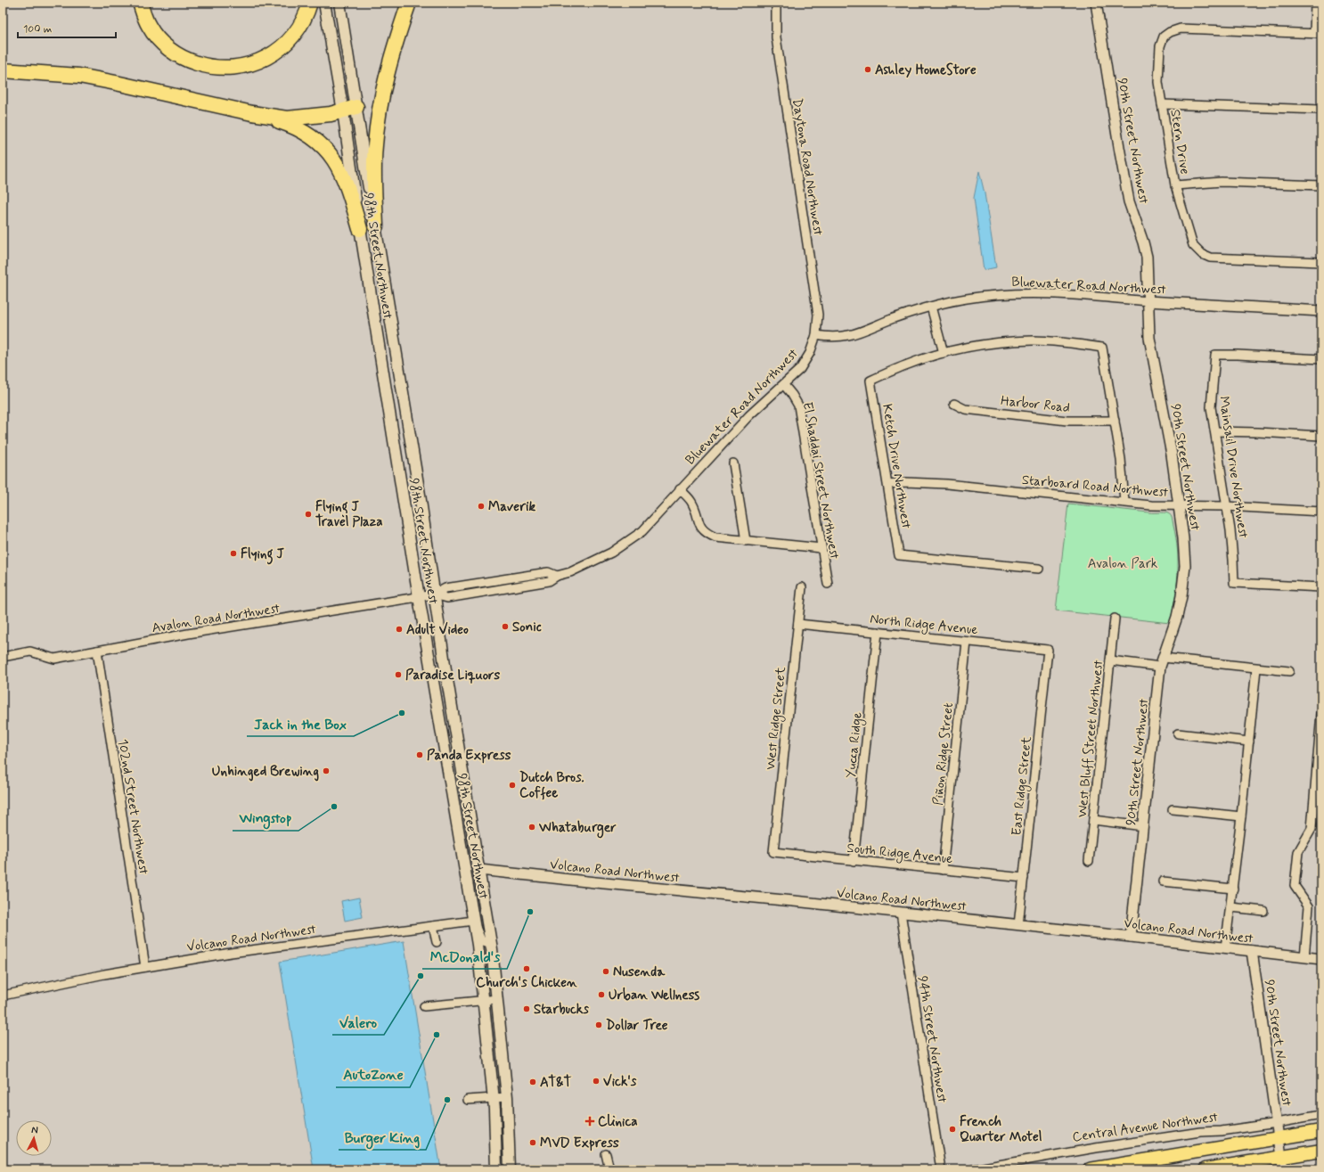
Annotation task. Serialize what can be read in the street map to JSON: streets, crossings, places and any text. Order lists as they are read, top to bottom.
{
  "streets": {
    "main road": ["98th Street Northwest"],
    "street": [
      "90th Street Northwest",
      "Stern Drive",
      "Daytona Road Northwest",
      "Bluewater Road Northwest",
      "Harbor Road",
      "Ketch Drive Northwest",
      "Mainsail Drive Northwest",
      "El Shaddai Street Northwest",
      "Starboard Road Northwest",
      "Avalon Road Northwest",
      "North Ridge Avenue",
      "West Ridge Street",
      "West Bluff Street Northwest",
      "Yucca Ridge",
      "Piñon Ridge Street",
      "East Ridge Street",
      "102nd Street Northwest",
      "South Ridge Avenue",
      "Volcano Road Northwest",
      "94th Street Northwest",
      "Central Avenue Northwest"
    ]
  },
  "crossings": [
    ["90th Street Northwest", "Bluewater Road Northwest"],
    ["90th Street Northwest", "Starboard Road Northwest"],
    ["90th Street Northwest", "Volcano Road Northwest"],
    ["90th Street Northwest", "Central Avenue Northwest"],
    ["Daytona Road Northwest", "Bluewater Road Northwest"],
    ["98th Street Northwest", "Bluewater Road Northwest"],
    ["98th Street Northwest", "Avalon Road Northwest"],
    ["98th Street Northwest", "Volcano Road Northwest"],
    ["Bluewater Road Northwest", "El Shaddai Street Northwest"],
    ["Bluewater Road Northwest", "Avalon Road Northwest"],
    ["Ketch Drive Northwest", "Starboard Road Northwest"],
    ["Mainsail Drive Northwest", "Starboard Road Northwest"],
    ["Avalon Road Northwest", "102nd Street Northwest"],
    ["North Ridge Avenue", "West Ridge Street"],
    ["North Ridge Avenue", "Yucca Ridge"],
    ["North Ridge Avenue", "Piñon Ridge Street"],
    ["North Ridge Avenue", "East Ridge Street"],
    ["West Ridge Street", "South Ridge Avenue"],
    ["Yucca Ridge", "South Ridge Avenue"],
    ["Piñon Ridge Street", "South Ridge Avenue"],
    ["East Ridge Street", "South Ridge Avenue"],
    ["East Ridge Street", "Volcano Road Northwest"],
    ["102nd Street Northwest", "Volcano Road Northwest"],
    ["Volcano Road Northwest", "94th Street Northwest"]
  ],
  "parks": ["Avalon Park"],
  "places": {
    "other": [
      "Ashley HomeStore",
      "Maverik",
      "Flying J Travel Plaza",
      "Flying J",
      "Sonic",
      "Adult Video",
      "Paradise Liquors",
      "Jack in the Box",
      "Panda Express",
      "Unhinged Brewing",
      "Dutch Bros. Coffee",
      "Wingstop",
      "Whataburger",
      "McDonald's",
      "Church's Chicken",
      "Nusenda",
      "Valero",
      "Urban Wellness",
      "Starbucks",
      "Dollar Tree",
      "AutoZone",
      "Vick's",
      "AT&T",
      "Burger King",
      "French Quarter Motel",
      "MVD Express"
    ],
    "health": ["Clinica"]
  },
  "scale_bar": "100 m",
  "north": "top"
}
